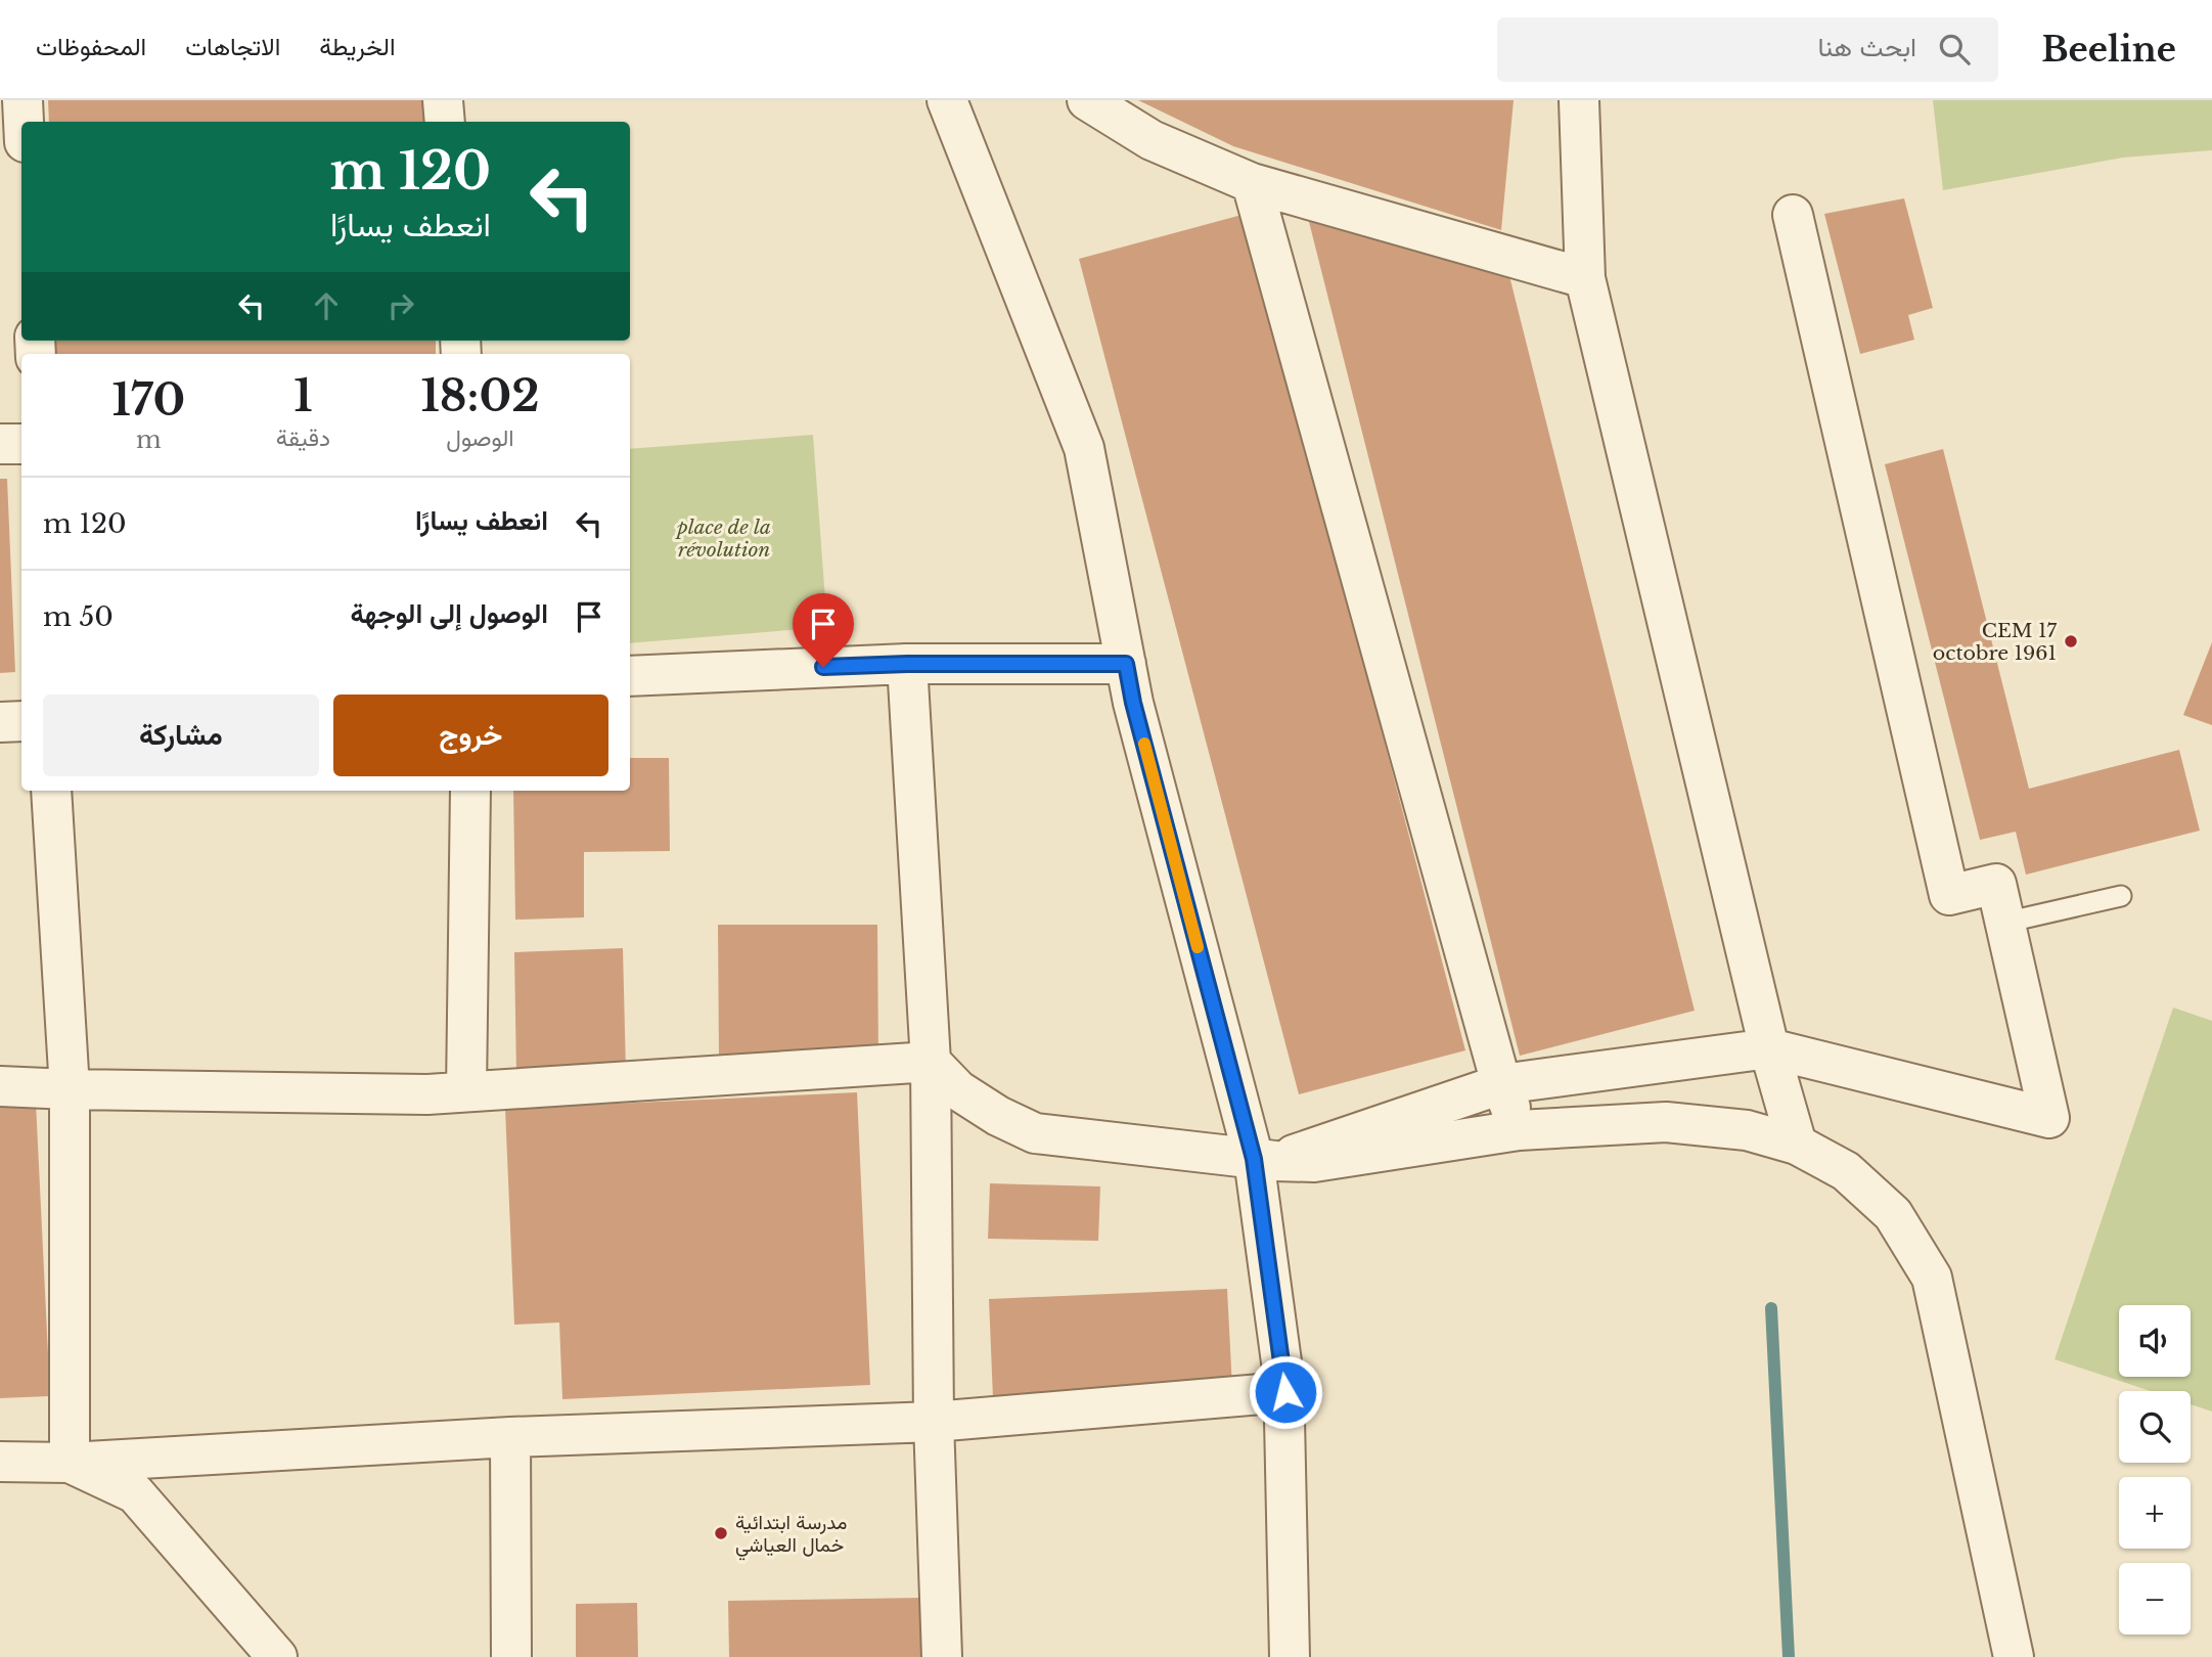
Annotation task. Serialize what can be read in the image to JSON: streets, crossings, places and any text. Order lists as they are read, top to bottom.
{
  "parks": ["place de la révolution"],
  "places": ["CEM 17 octobre 1961", "مدرسة ابتدائية خمال العياشي"],
  "page": {
    "header": "Beeline",
    "search": "ابحث هنا",
    "nav": ["الخريطة", "الاتجاهات", "المحفوظات"],
    "turn": ["120 m", "انعطف يسارًا"],
    "eta": [
      "18:02",
      "الوصول",
      "1",
      "دقيقة",
      "170",
      "m"
    ],
    "list": [
      {
        "name": "انعطف يسارًا",
        "value": "120 m"
      },
      {
        "name": "الوصول إلى الوجهة",
        "value": "50 m"
      }
    ],
    "buttons": ["خروج", "مشاركة"],
    "map_buttons": ["+", "−"]
  }
}
